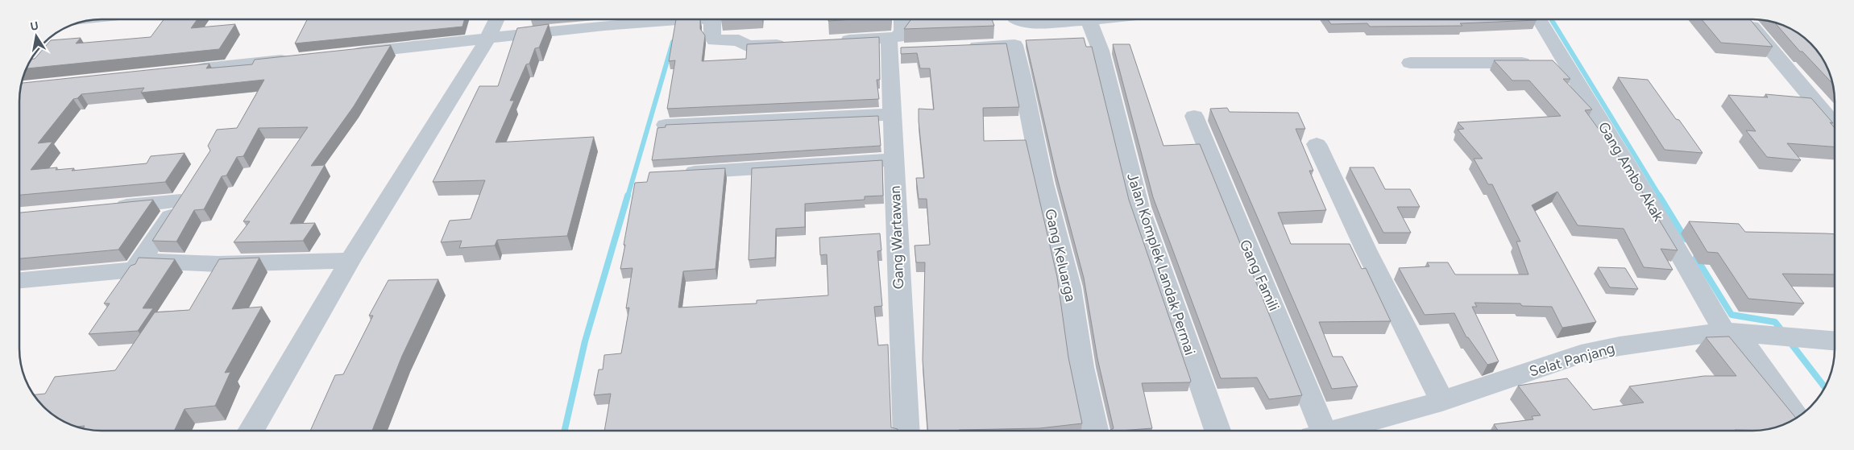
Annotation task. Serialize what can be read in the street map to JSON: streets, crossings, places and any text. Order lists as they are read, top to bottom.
{
  "streets": {
    "street": [
      "Gang Ambo Akak",
      "Gang Wartawan",
      "Gang Keluarga",
      "Jalan Komplek Landak Permai",
      "Gang Famili",
      "Selat Panjang"
    ]
  },
  "crossings": [
    ["Gang Ambo Akak", "Selat Panjang"]
  ],
  "north": "top"
}
